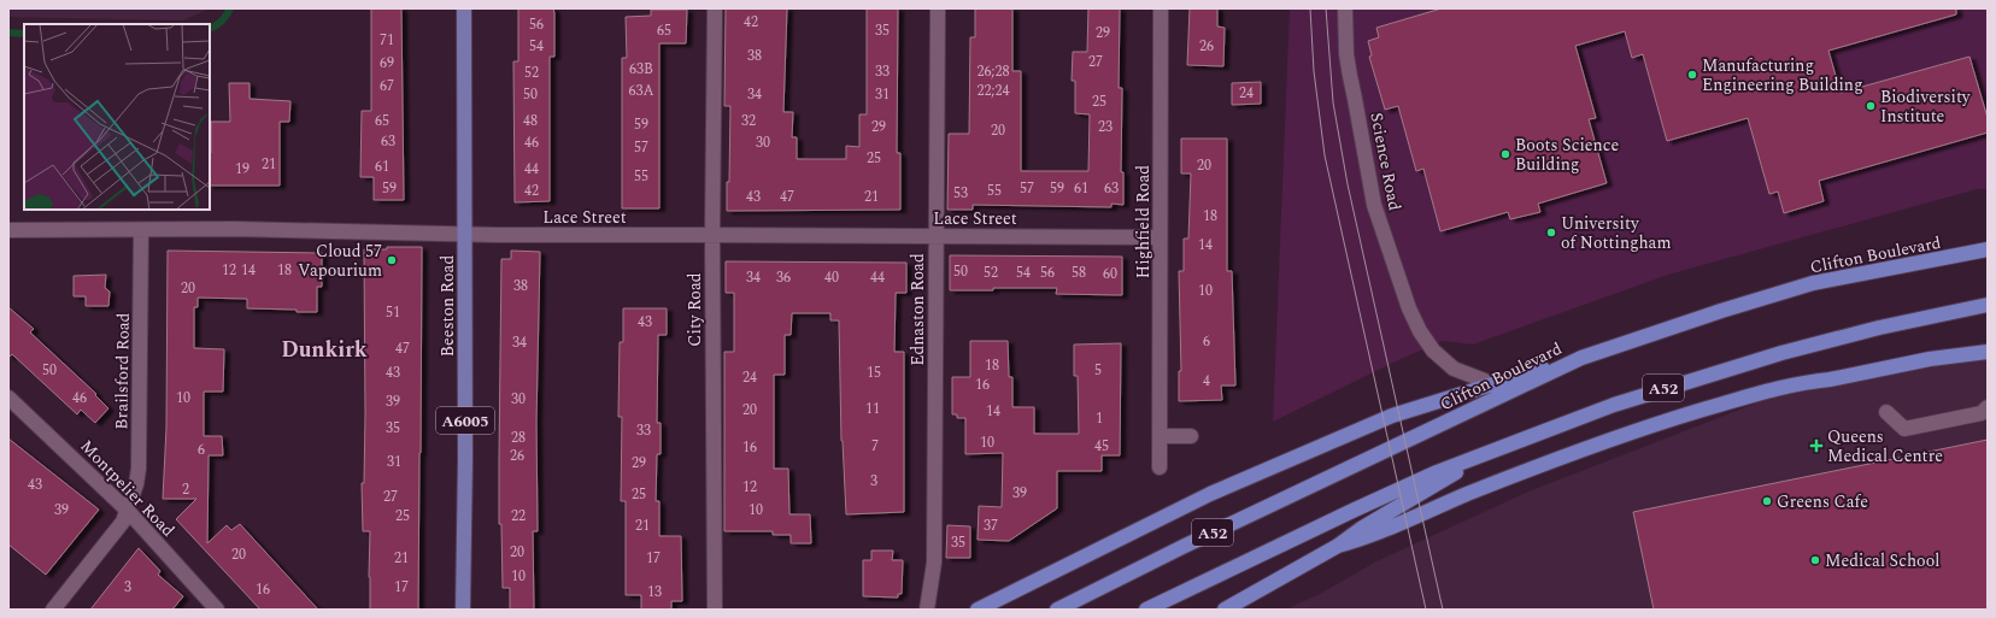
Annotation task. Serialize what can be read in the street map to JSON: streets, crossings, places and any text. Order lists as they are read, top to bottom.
{
  "streets": {
    "highway": ["Clifton Boulevard", "A52"],
    "main road": ["Beeston Road", "A6005"],
    "street": [
      "Science Road",
      "Lace Street",
      "Highfield Road",
      "City Road",
      "Ednaston Road",
      "Brailsford Road",
      "Montpelier Road"
    ]
  },
  "crossings": [
    ["Lace Street", "Highfield Road"],
    ["Lace Street", "Beeston Road"],
    ["Lace Street", "City Road"],
    ["Lace Street", "Ednaston Road"],
    ["Lace Street", "Brailsford Road"],
    ["Brailsford Road", "Montpelier Road"]
  ],
  "districts": ["Dunkirk"],
  "places": {
    "other": [
      "Manufacturing Engineering Building",
      "Biodiversity Institute",
      "Boots Science Building",
      "University of Nottingham",
      "Cloud 57 Vapourium",
      "Greens Cafe",
      "Medical School"
    ],
    "health": ["Queens Medical Centre"]
  },
  "house_numbers": [
    "42",
    "56",
    "65",
    "35",
    "29",
    "71",
    "54",
    "26",
    "38",
    "27",
    "69",
    "63B",
    "33",
    "26;28",
    "52",
    "67",
    "63A",
    "22;24",
    "24",
    "50",
    "34",
    "31",
    "25",
    "65",
    "48",
    "32",
    "59",
    "29",
    "23",
    "20",
    "63",
    "46",
    "30",
    "57",
    "25",
    "21",
    "20",
    "61",
    "19",
    "44",
    "55",
    "59",
    "57",
    "59",
    "61",
    "63",
    "42",
    "55",
    "53",
    "43",
    "47",
    "21",
    "18",
    "14",
    "12",
    "14",
    "18",
    "50",
    "52",
    "54",
    "56",
    "58",
    "60",
    "34",
    "36",
    "40",
    "44",
    "38",
    "20",
    "10",
    "51",
    "43",
    "6",
    "34",
    "47",
    "18",
    "50",
    "5",
    "43",
    "15",
    "24",
    "4",
    "16",
    "46",
    "10",
    "30",
    "39",
    "11",
    "20",
    "14",
    "1",
    "35",
    "33",
    "28",
    "10",
    "7",
    "45",
    "16",
    "6",
    "26",
    "31",
    "29",
    "3",
    "43",
    "12",
    "2",
    "39",
    "25",
    "27",
    "39",
    "10",
    "25",
    "22",
    "21",
    "37",
    "35",
    "20",
    "20",
    "21",
    "17",
    "10",
    "3",
    "17",
    "16",
    "13"
  ]
}
